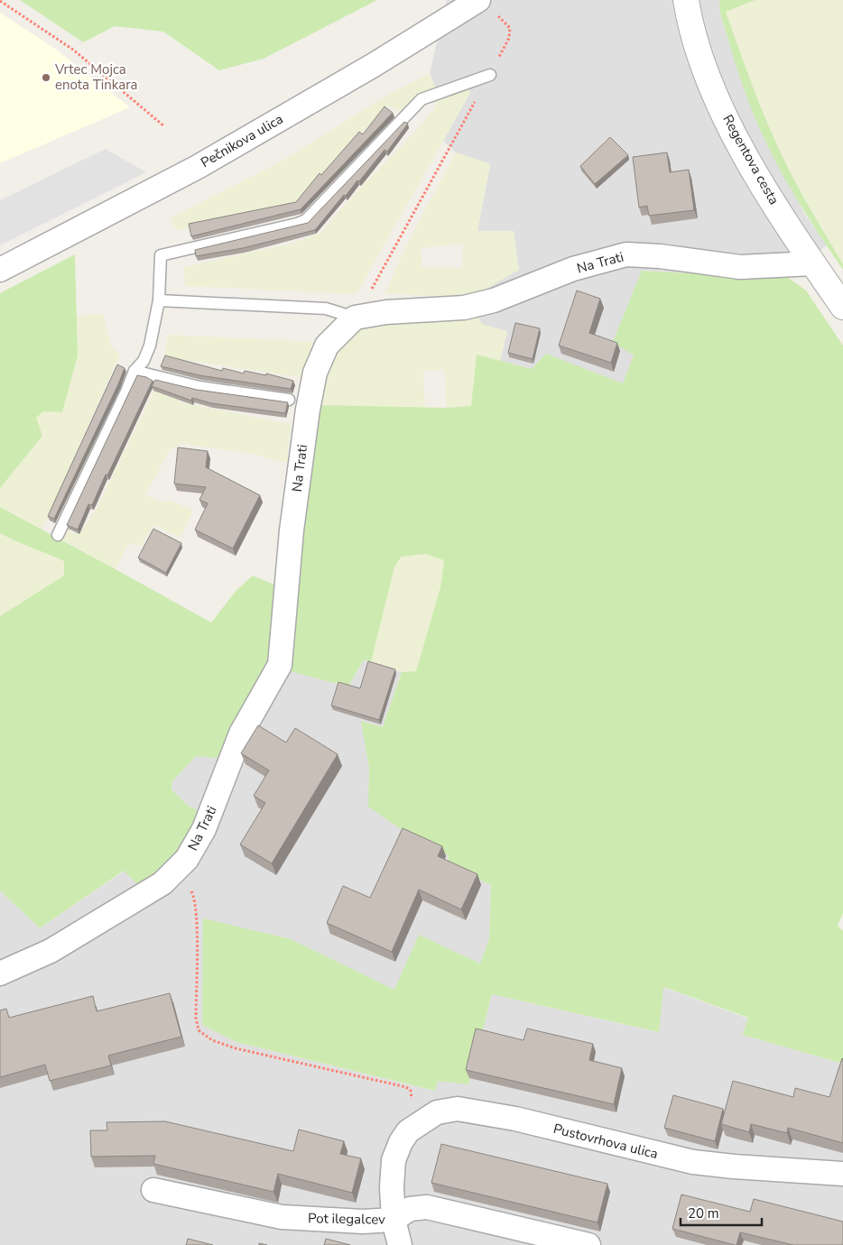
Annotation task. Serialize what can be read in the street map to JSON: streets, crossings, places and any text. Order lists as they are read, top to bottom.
{
  "streets": {
    "street": [
      "Pečnikova ulica",
      "Regentova cesta",
      "Na Trati",
      "Pustovrhova ulica",
      "Pot ilegalcev"
    ]
  },
  "crossings": [
    ["Regentova cesta", "Na Trati"],
    ["Pustovrhova ulica", "Pot ilegalcev"]
  ],
  "places": ["Vrtec Mojca enota Tinkara"],
  "scale_bar": "20 m"
}
